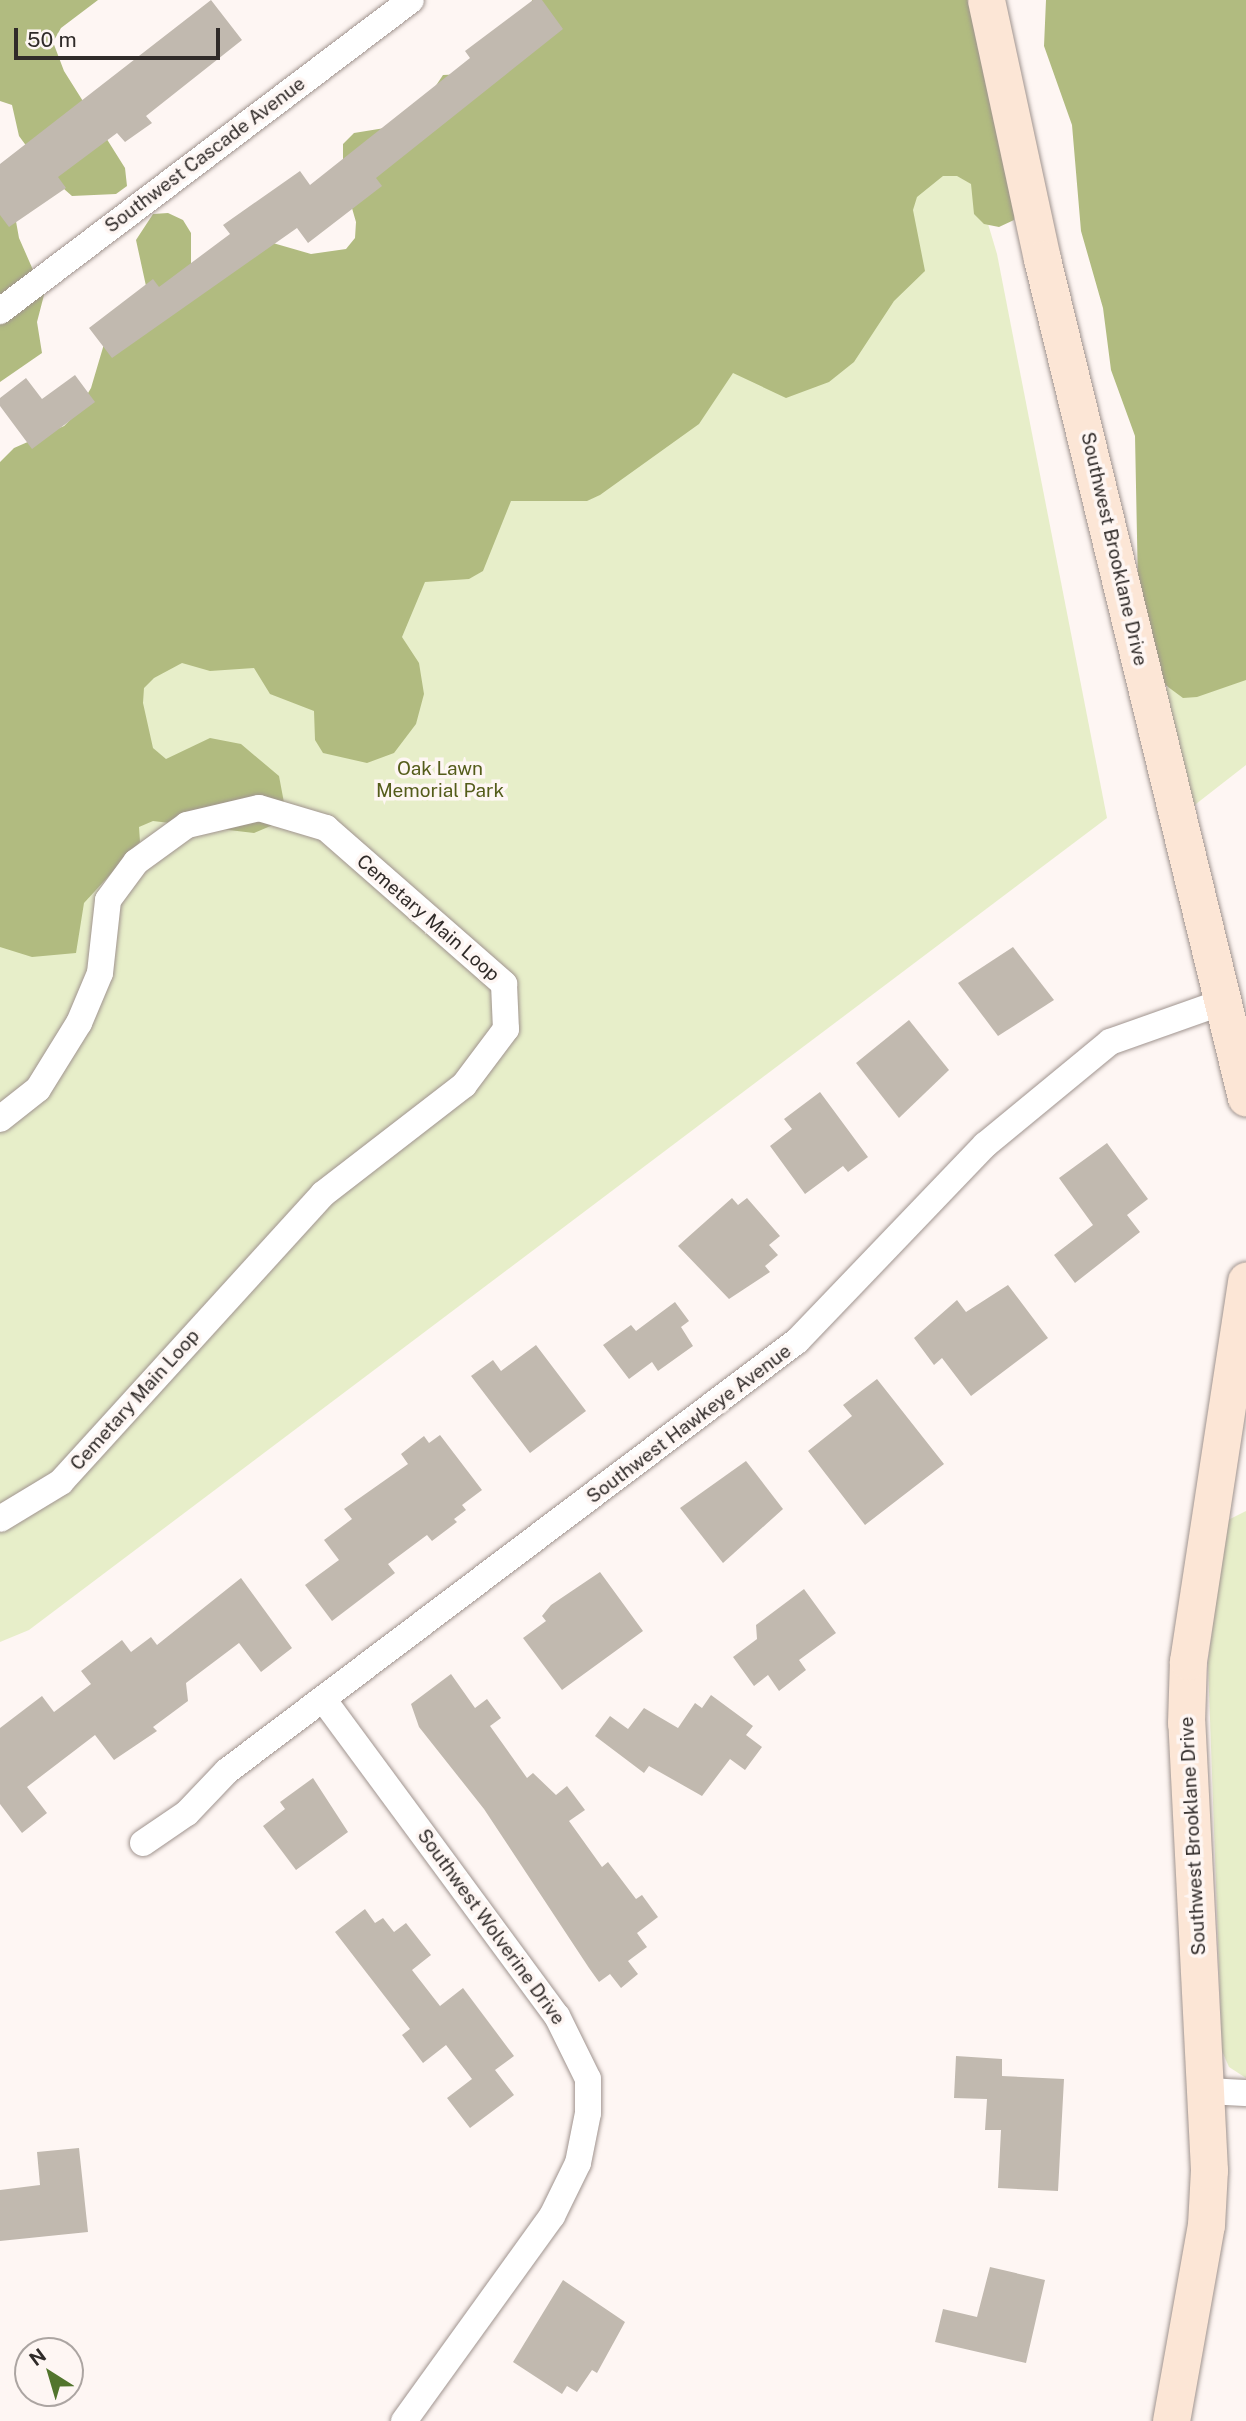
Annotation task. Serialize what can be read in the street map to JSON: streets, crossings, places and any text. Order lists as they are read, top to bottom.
{
  "streets": {
    "street": [
      "Southwest Cascade Avenue",
      "Southwest Brooklane Drive",
      "Cemetary Main Loop",
      "Southwest Hawkeye Avenue",
      "Southwest Wolverine Drive"
    ]
  },
  "crossings": [
    ["Southwest Brooklane Drive", "Southwest Hawkeye Avenue"],
    ["Southwest Hawkeye Avenue", "Southwest Wolverine Drive"]
  ],
  "parks": ["Oak Lawn Memorial Park"],
  "scale_bar": "50 m",
  "north": "top left"
}
